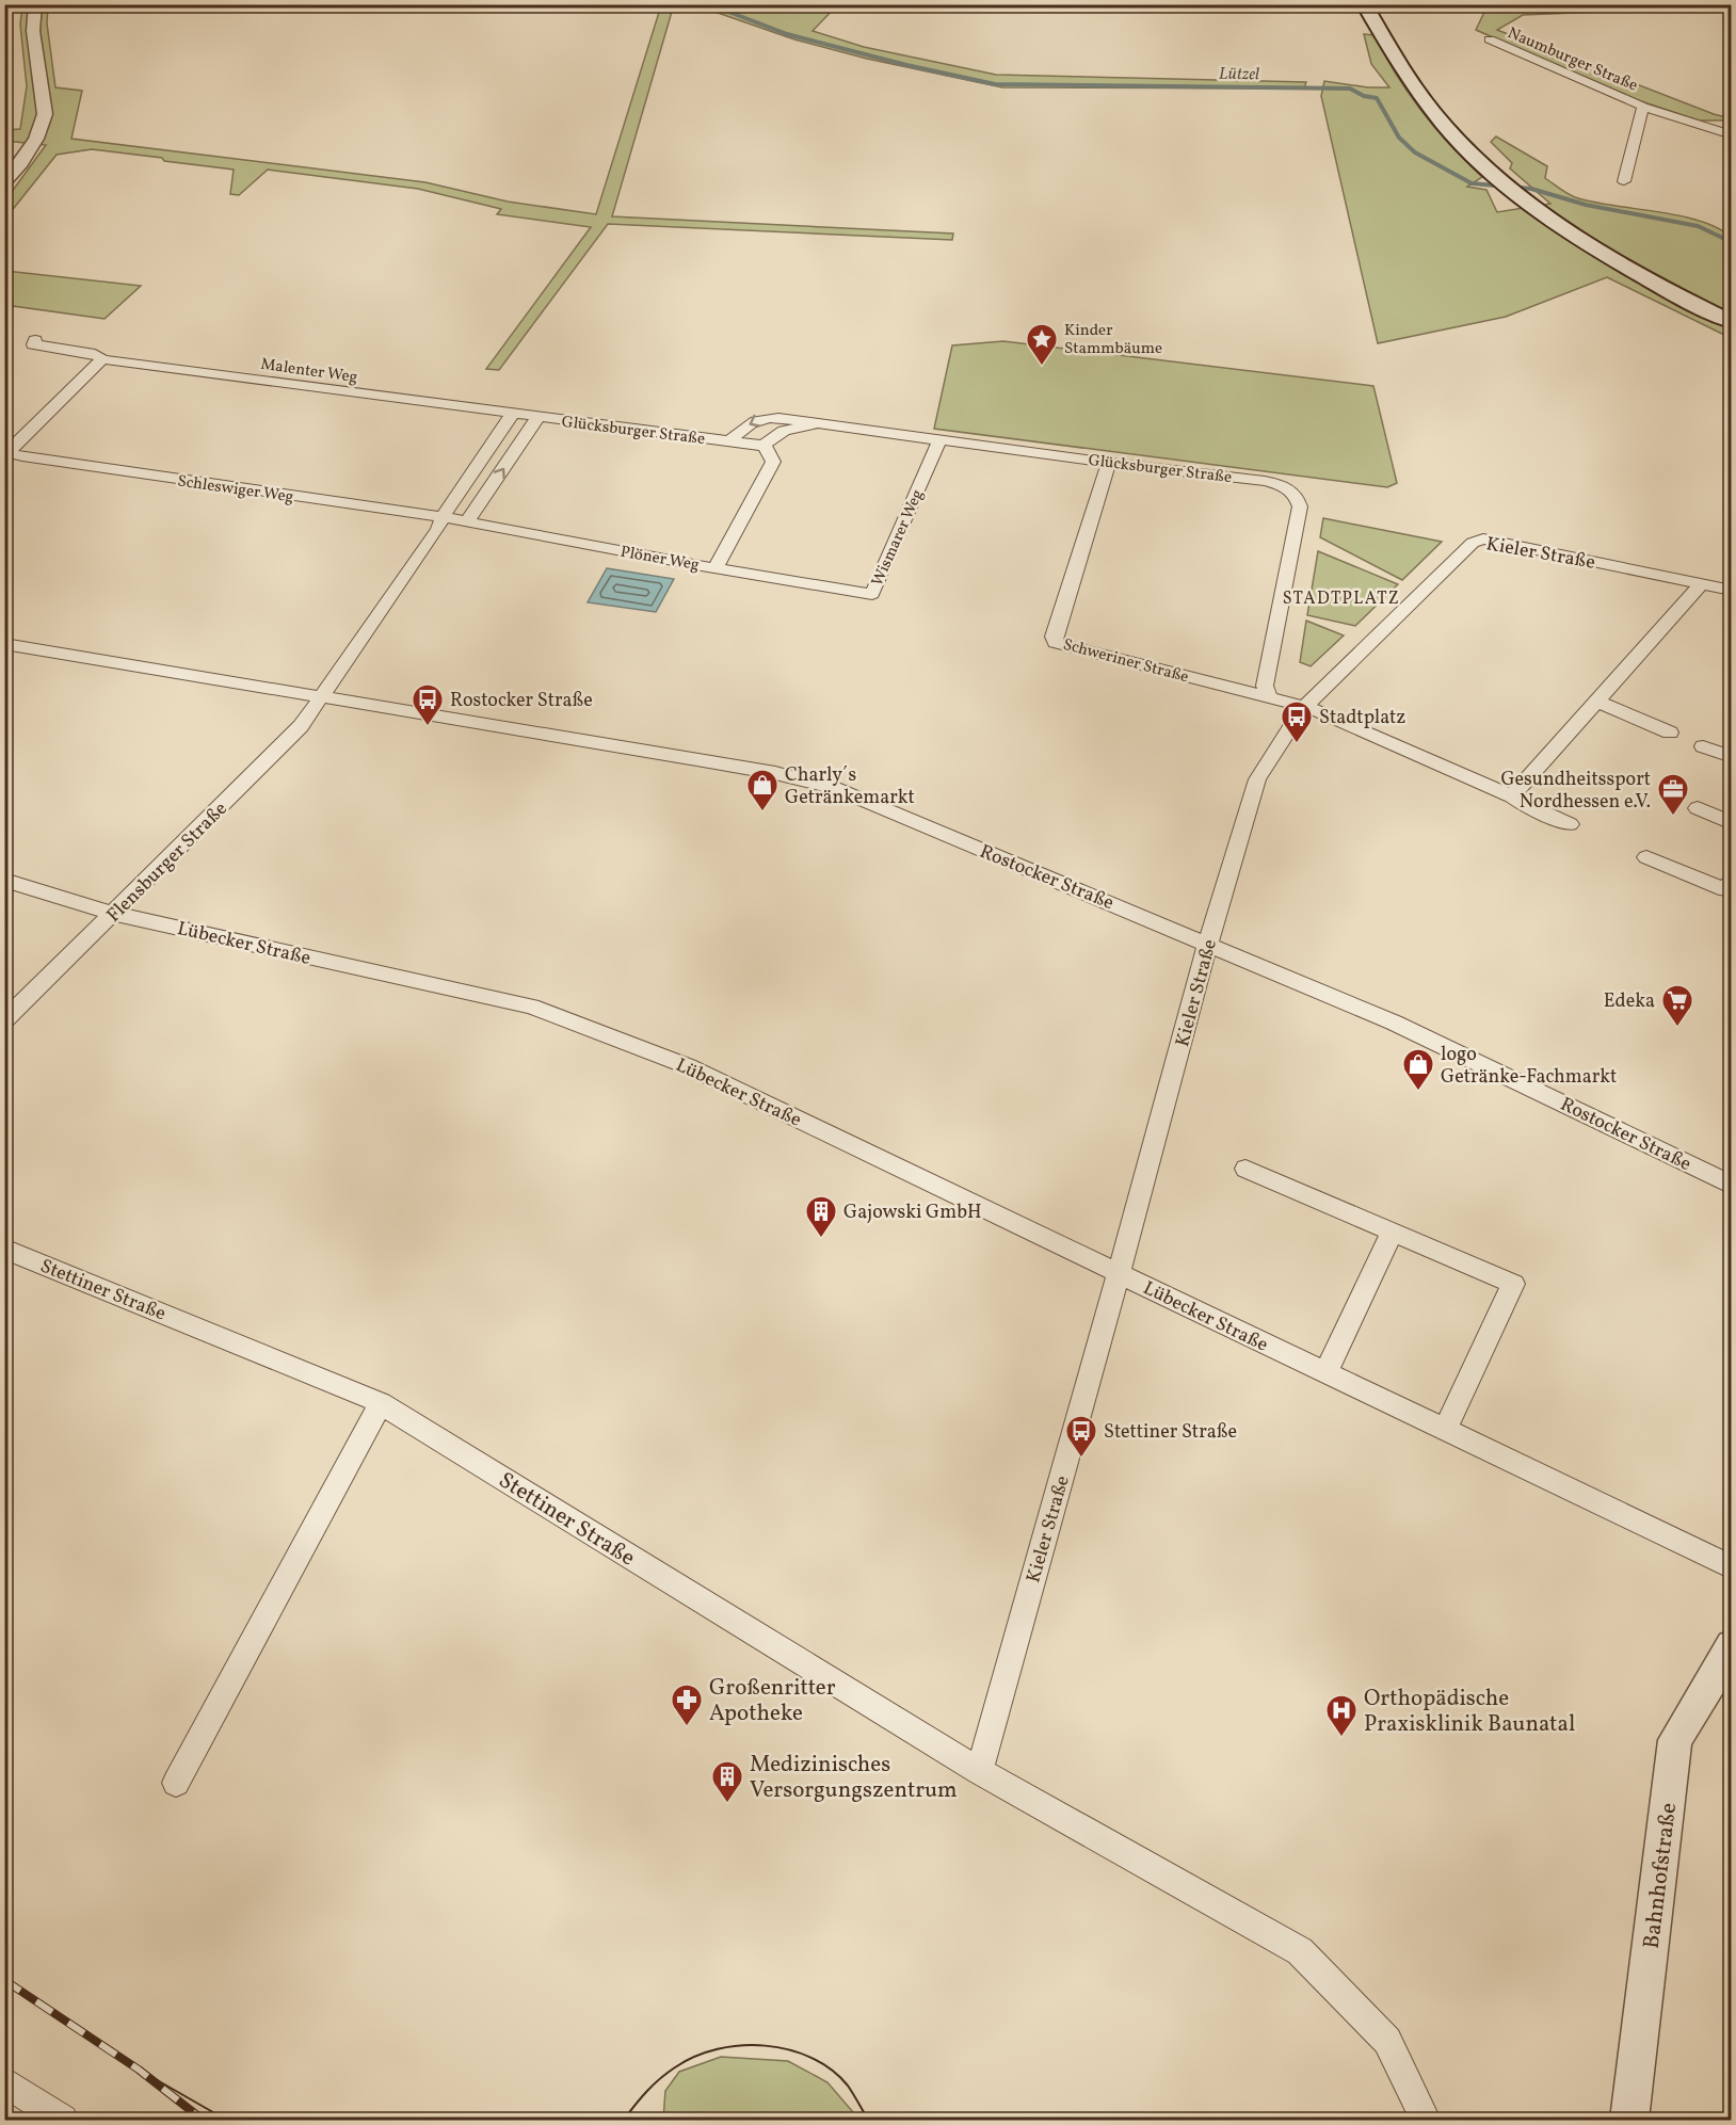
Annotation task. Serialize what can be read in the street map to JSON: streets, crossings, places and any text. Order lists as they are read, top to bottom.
{
  "streets": {
    "street": [
      "Naumburger Straße",
      "Malenter Weg",
      "Glücksburger Straße",
      "Schleswiger Weg",
      "Wismarer Weg",
      "Kieler Straße",
      "Plöner Weg",
      "Schweriner Straße",
      "Flensburger Straße",
      "Rostocker Straße",
      "Lübecker Straße",
      "Stettiner Straße",
      "Bahnhofstraße"
    ]
  },
  "crossings": [
    ["Malenter Weg", "Glücksburger Straße"],
    ["Glücksburger Straße", "Schleswiger Weg"],
    ["Glücksburger Straße", "Wismarer Weg"],
    ["Glücksburger Straße", "Plöner Weg"],
    ["Glücksburger Straße", "Schweriner Straße"],
    ["Schleswiger Weg", "Plöner Weg"],
    ["Wismarer Weg", "Plöner Weg"],
    ["Kieler Straße", "Schweriner Straße"],
    ["Kieler Straße", "Rostocker Straße"],
    ["Kieler Straße", "Lübecker Straße"],
    ["Kieler Straße", "Stettiner Straße"],
    ["Flensburger Straße", "Rostocker Straße"],
    ["Flensburger Straße", "Lübecker Straße"]
  ],
  "districts": ["STADTPLATZ"],
  "water": ["Lützel"],
  "places": {
    "place": ["Kinder Stammbäume"],
    "bus stop": ["Rostocker Straße", "Stadtplatz", "Stettiner Straße"],
    "shop": ["Charly´s Getränkemarkt", "logo Getränke-Fachmarkt"],
    "office": ["Gesundheitssport Nordhessen e.V."],
    "supermarket": ["Edeka"],
    "building": ["Gajowski GmbH", "Medizinisches Versorgungszentrum"],
    "pharmacy": ["Großenritter Apotheke"],
    "hospital": ["Orthopädische Praxisklinik Baunatal"]
  }
}
